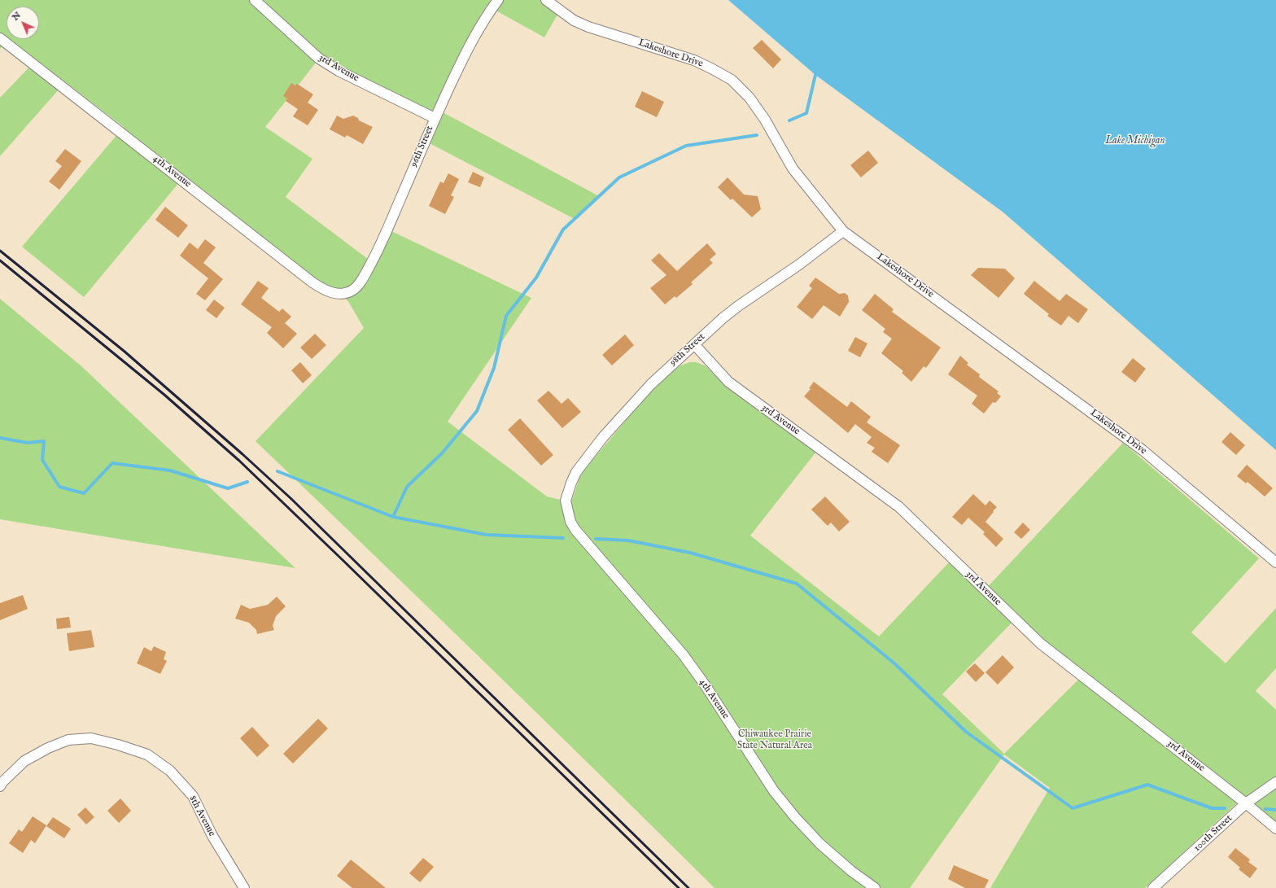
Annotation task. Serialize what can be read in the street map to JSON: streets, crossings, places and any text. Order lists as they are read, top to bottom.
{
  "streets": {
    "street": [
      "Lakeshore Drive",
      "3rd Avenue",
      "96th Street",
      "4th Avenue",
      "98th Street",
      "8th Avenue",
      "100th Street"
    ]
  },
  "crossings": [
    ["Lakeshore Drive", "98th Street"],
    ["3rd Avenue", "96th Street"],
    ["3rd Avenue", "98th Street"],
    ["3rd Avenue", "100th Street"],
    ["96th Street", "4th Avenue"],
    ["4th Avenue", "98th Street"]
  ],
  "water": ["Lake Michigan"],
  "parks": ["Chiwaukee Prairie State Natural Area"],
  "north": "top left"
}
